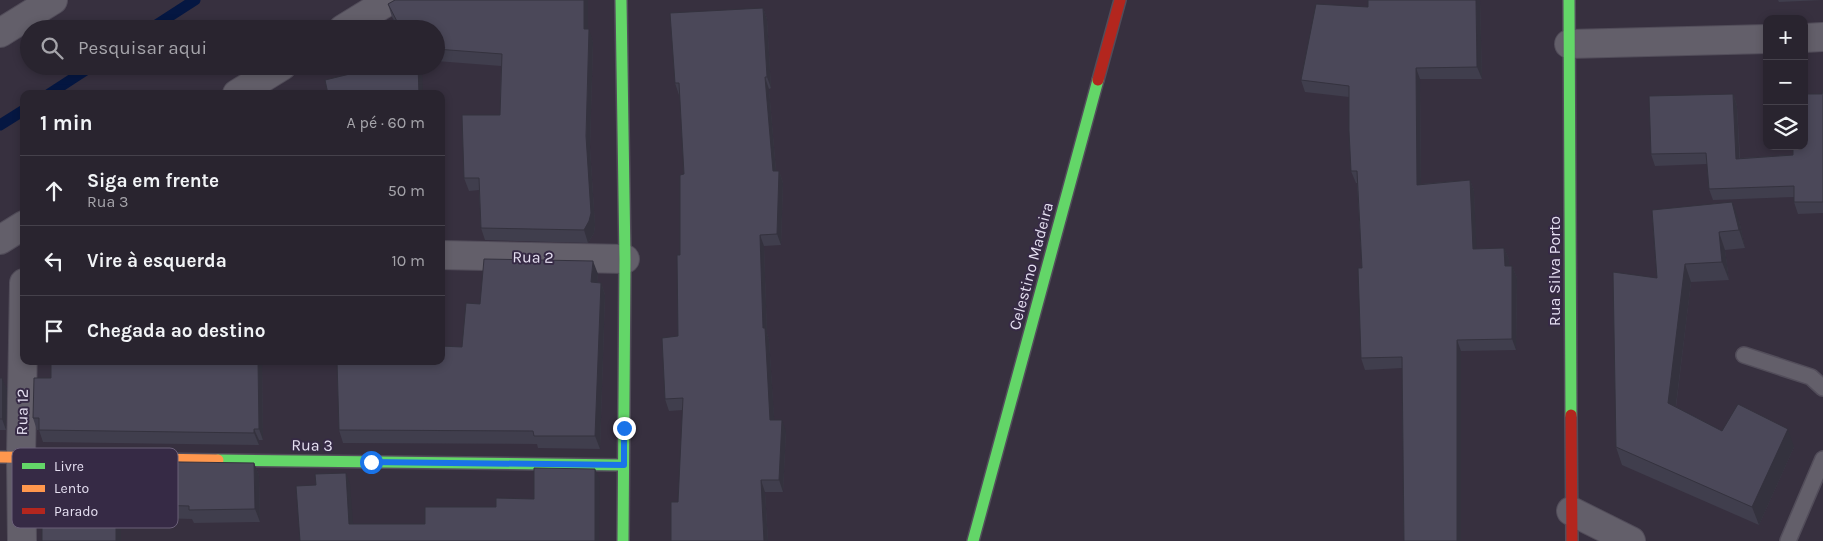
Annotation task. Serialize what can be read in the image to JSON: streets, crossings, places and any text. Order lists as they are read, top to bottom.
{
  "streets": {
    "street": [
      "Rua 2",
      "Celestino Madeira",
      "Rua Silva Porto",
      "Rua 12",
      "Rua 3"
    ]
  },
  "legend": ["Livre", "Lento", "Parado"],
  "page": {
    "map_buttons": ["+", "−"],
    "search": "Pesquisar aqui",
    "heading": ["1 min", "A pé · 60 m"],
    "list": [
      ["Siga em frente", "Rua 3", "50 m"],
      ["Vire à esquerda", "10 m"],
      "Chegada ao destino"
    ]
  }
}
